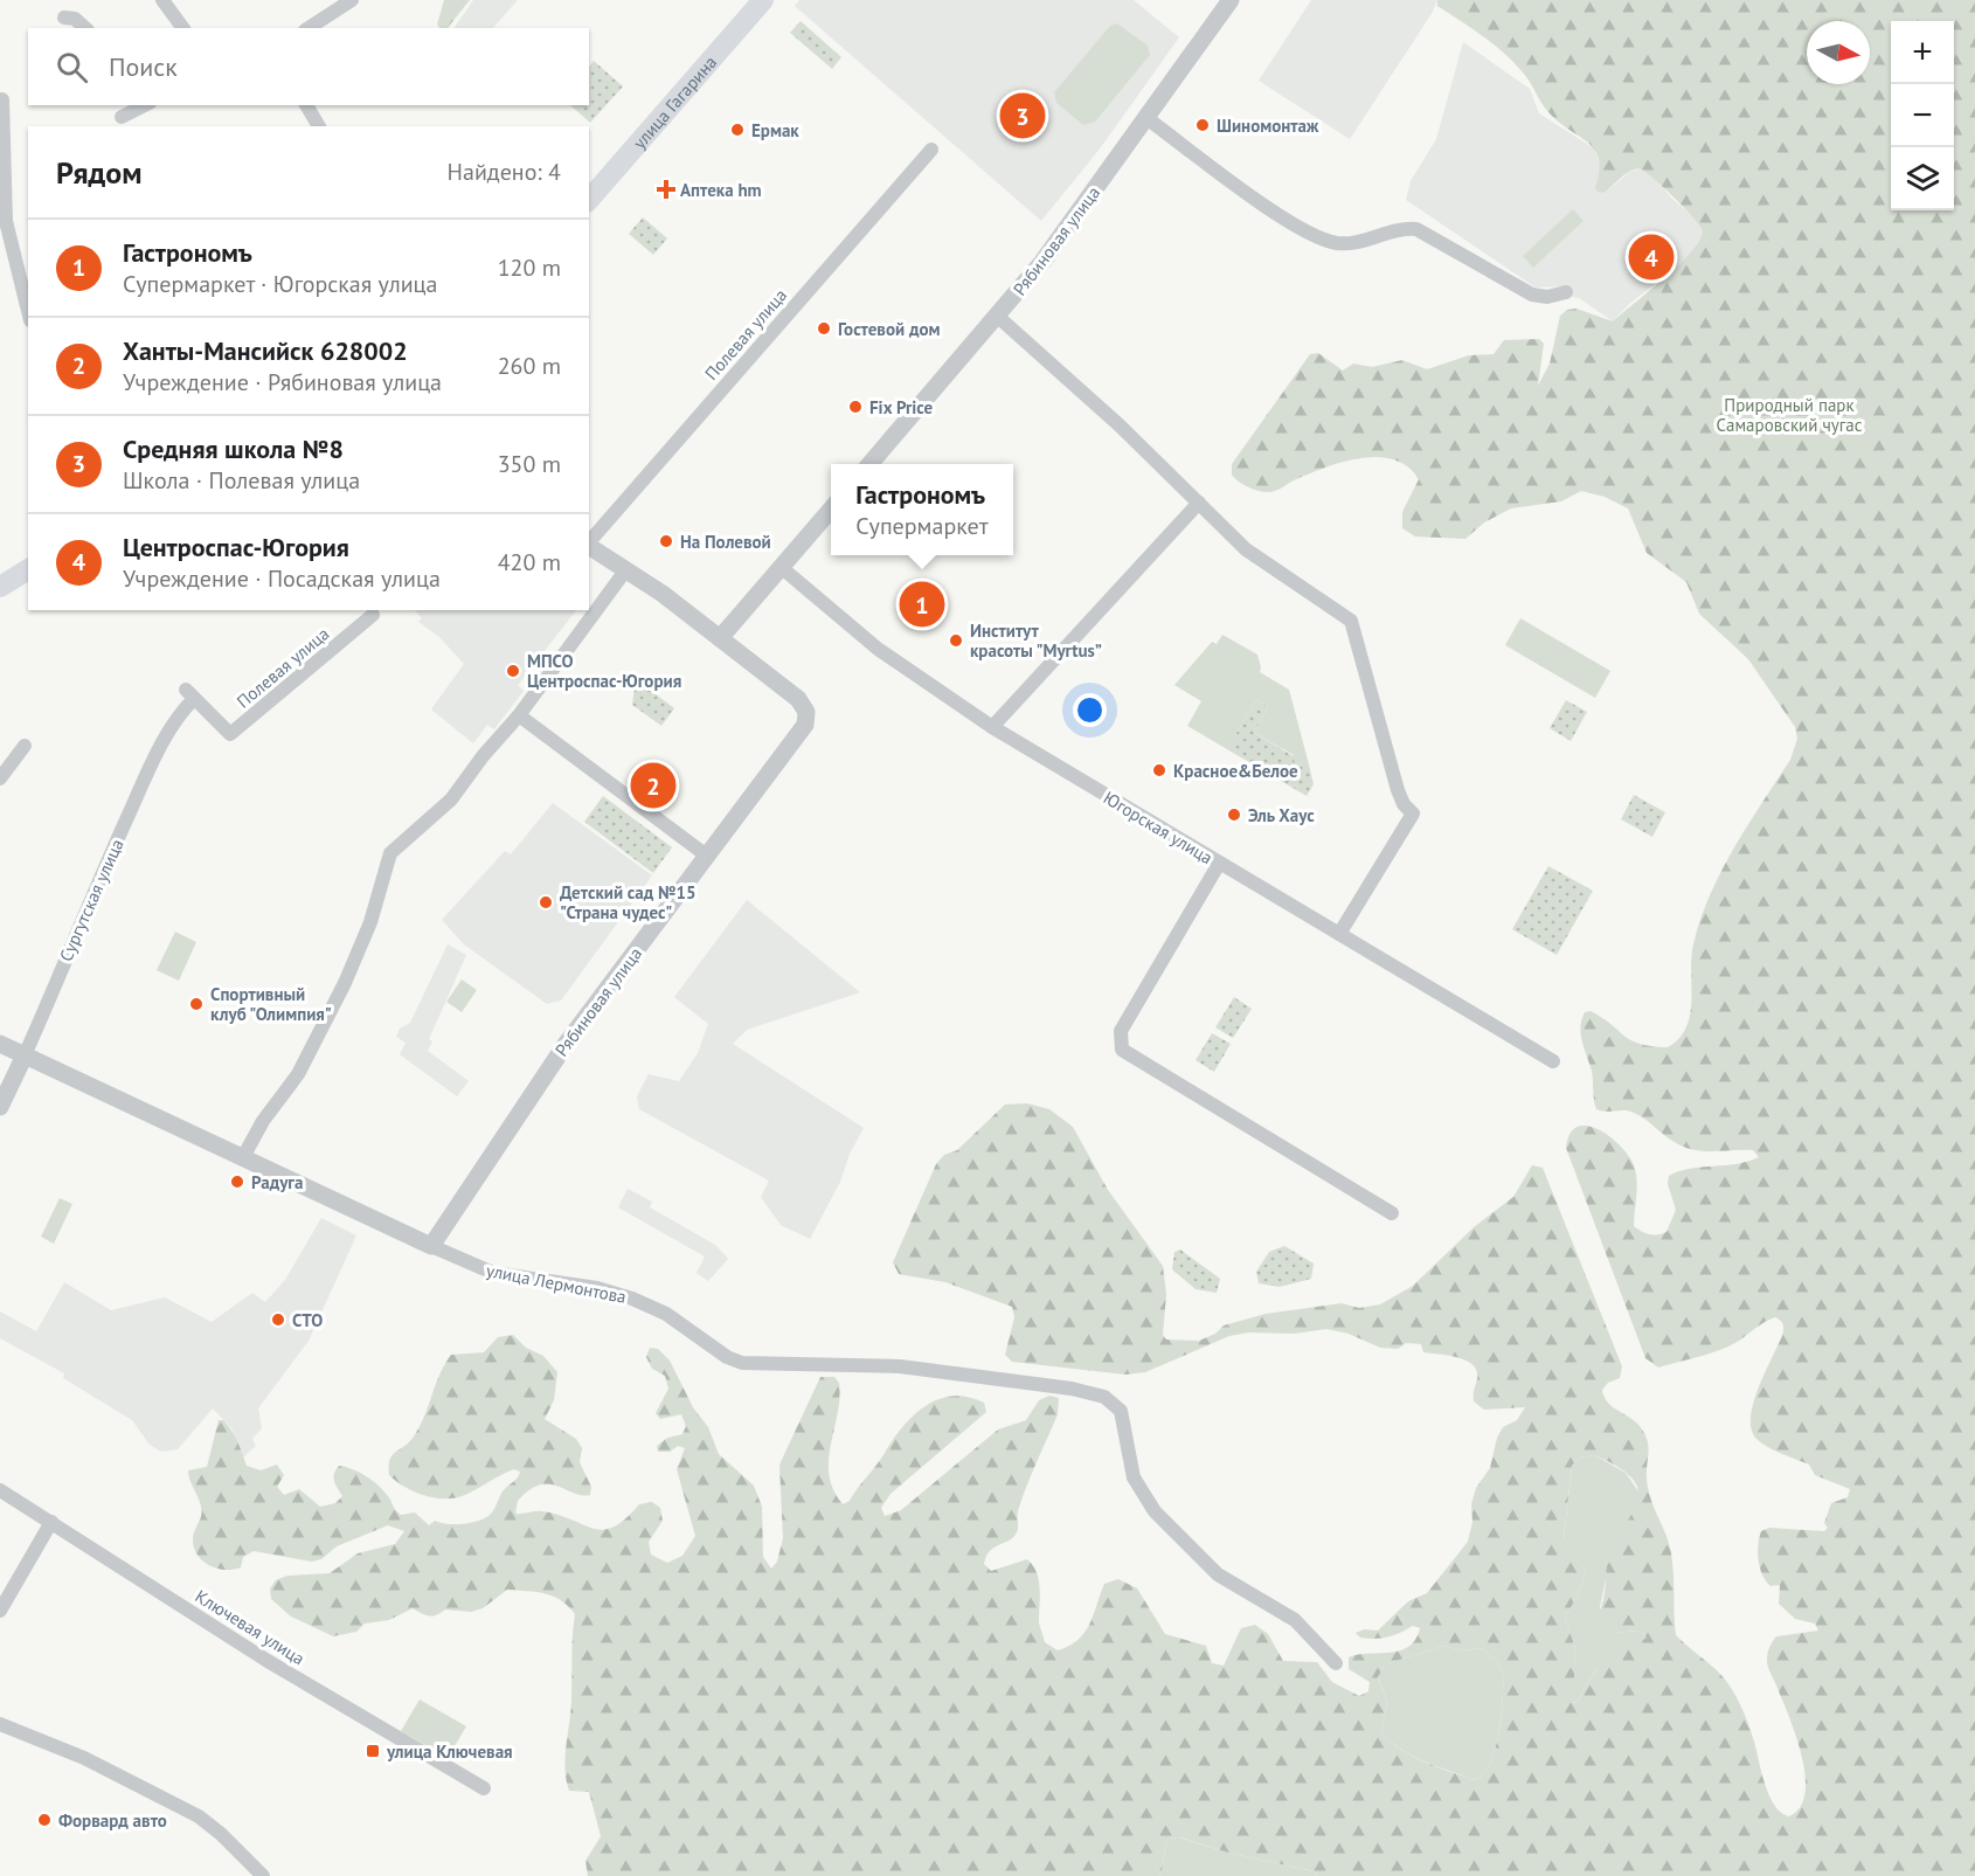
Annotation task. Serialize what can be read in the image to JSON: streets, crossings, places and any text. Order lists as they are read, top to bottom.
{
  "streets": {
    "main road": ["улица Гагарина"],
    "street": [
      "Рябиновая улица",
      "Полевая улица",
      "Югорская улица",
      "Сургутская улица",
      "улица Лермонтова",
      "Ключевая улица"
    ]
  },
  "crossings": [
    ["Рябиновая улица", "улица Лермонтова"],
    ["Полевая улица", "Сургутская улица"],
    ["Сургутская улица", "улица Лермонтова"]
  ],
  "parks": ["Природный парк Самаровский чугас"],
  "places": {
    "other": [
      "Шиномонтаж",
      "Ермак",
      "Гостевой дом",
      "Fix Price",
      "На Полевой",
      "Институт красоты \"Myrtus”",
      "МПСО Центроспас-Югория",
      "Красное&Белое",
      "Эль Хаус",
      "Детский сад №15 \"Страна чудес\"",
      "Спортивный клуб \"Олимпия\"",
      "Радуга",
      "СТО",
      "Форвард авто"
    ],
    "health": ["Аптека hm"],
    "transit": ["улица Ключевая"]
  },
  "north": "right",
  "page": {
    "map_buttons": ["+", "−"],
    "search": "Поиск",
    "pins": [
      "3",
      "4",
      "1",
      "2"
    ],
    "heading": ["Рядом", "Найдено: 4"],
    "list": [
      {
        "mark": "1",
        "name": "Гастрономъ",
        "note": "Супермаркет · Югорская улица",
        "value": "120 m"
      },
      {
        "mark": "2",
        "name": "Ханты-Мансийск 628002",
        "note": "Учреждение · Рябиновая улица",
        "value": "260 m"
      },
      {
        "mark": "3",
        "name": "Средняя школа №8",
        "note": "Школа · Полевая улица",
        "value": "350 m"
      },
      {
        "mark": "4",
        "name": "Центроспас-Югория",
        "note": "Учреждение · Посадская улица",
        "value": "420 m"
      }
    ],
    "popup": ["Гастрономъ", "Супермаркет"]
  }
}
